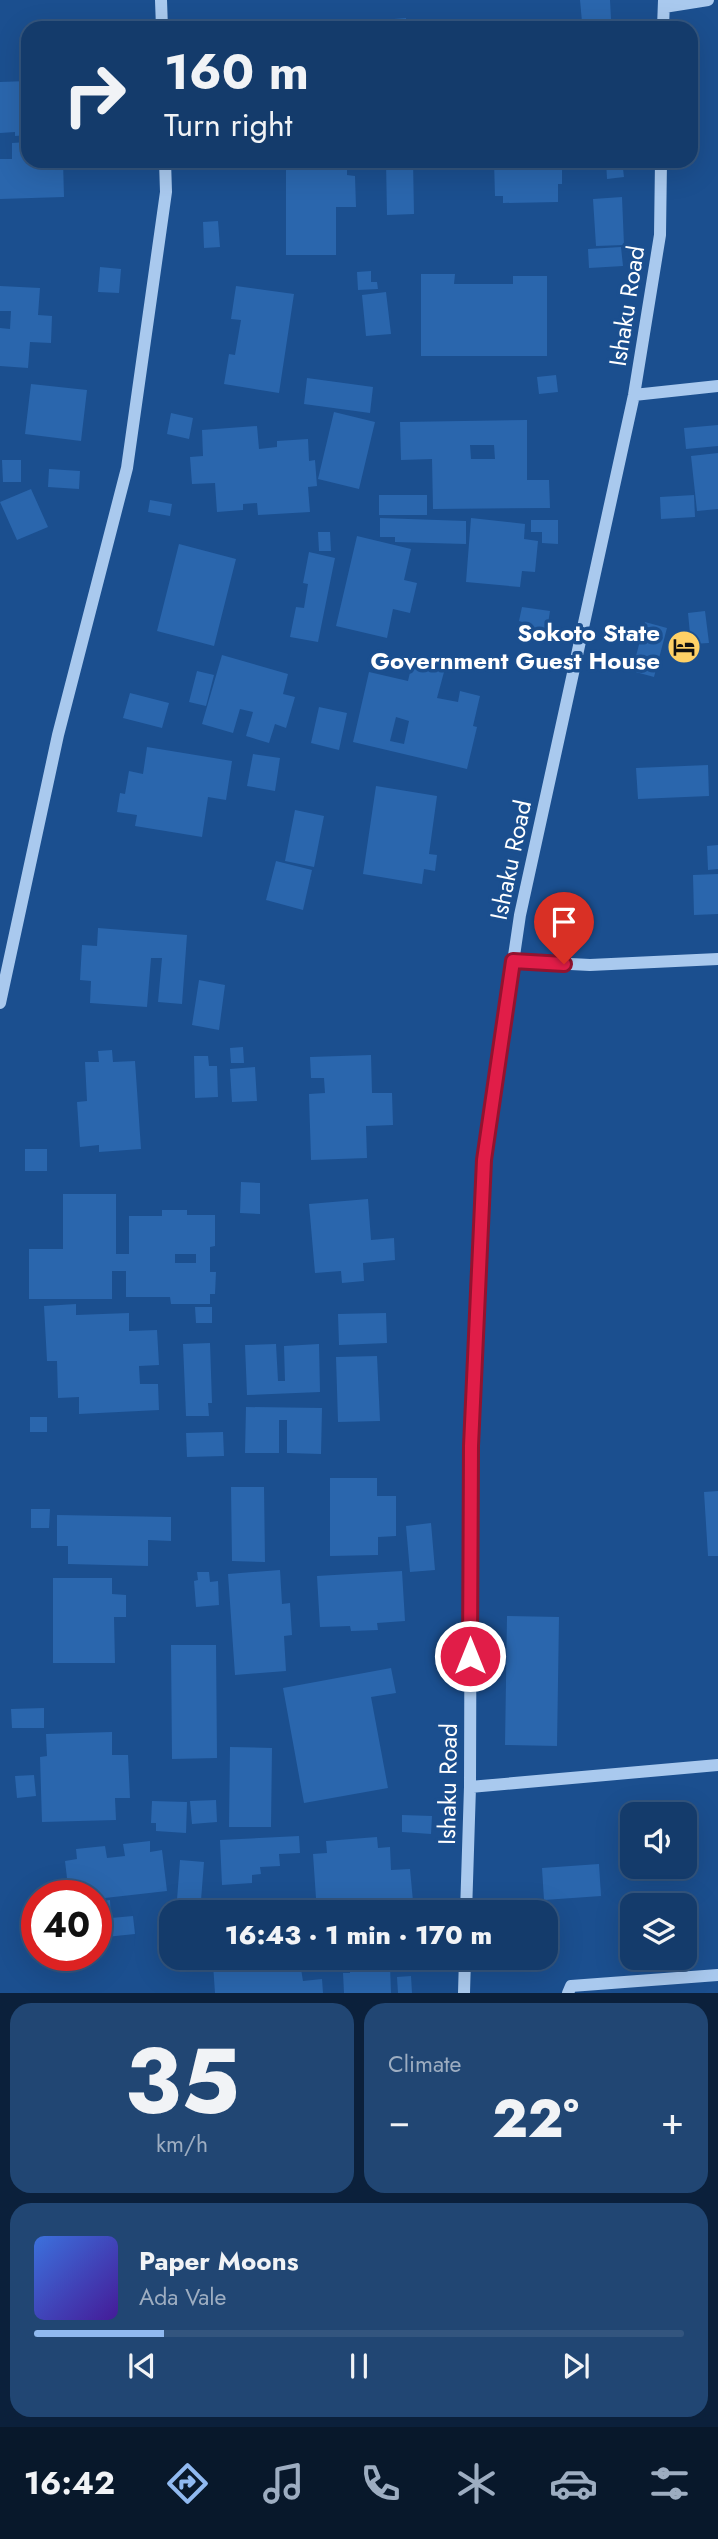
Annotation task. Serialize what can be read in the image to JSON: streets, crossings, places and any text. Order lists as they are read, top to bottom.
{
  "streets": {
    "street": ["Ishaku Road"]
  },
  "places": {
    "hotel": ["Sokoto State Government Guest House"]
  },
  "page": {
    "turn": ["160 m", "Turn right"],
    "limit": "40",
    "trip": "16:43 · 1 min · 170 m",
    "tile": [
      ["35", "km/h"],
      "Climate"
    ],
    "heat": ["−", "22°", "+"],
    "song": ["Paper Moons", "Ada Vale"],
    "tabs": "16:42"
  }
}
